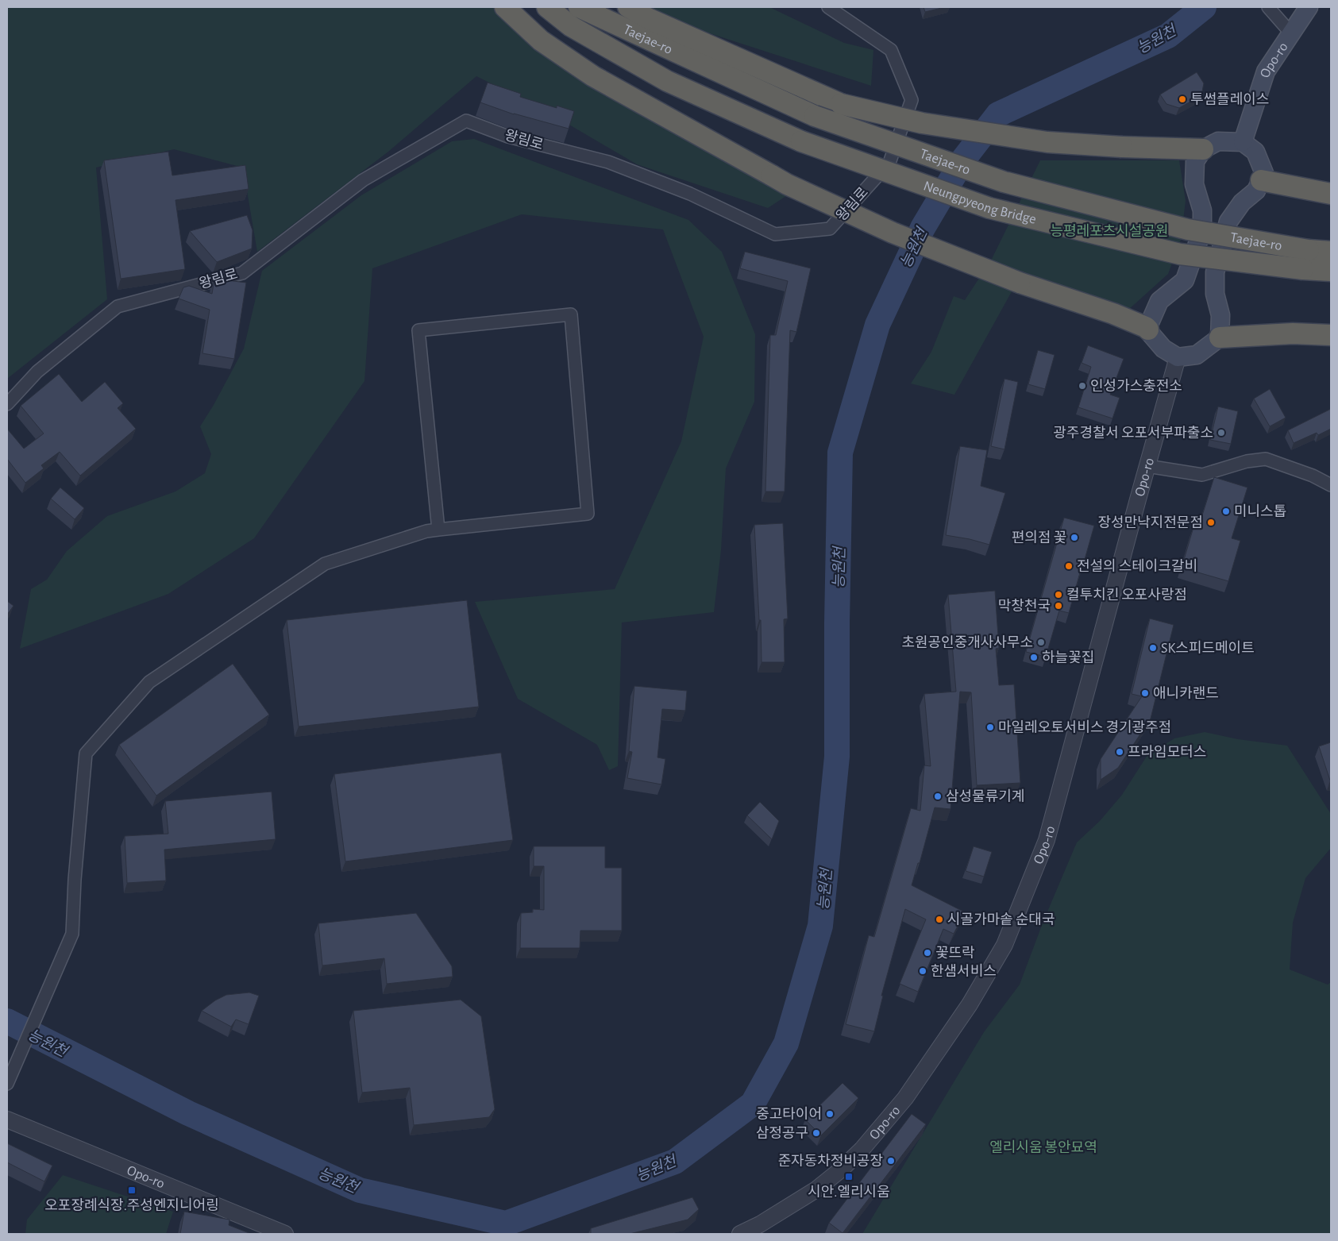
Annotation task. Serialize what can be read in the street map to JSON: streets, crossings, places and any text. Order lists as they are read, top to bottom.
{
  "streets": {
    "highway": ["Taejae-ro", "Neungpyeong Bridge"],
    "main road": ["Opo-ro"],
    "street": ["왕림로"]
  },
  "crossings": [
    ["Taejae-ro", "Neungpyeong Bridge"]
  ],
  "water": ["능원천"],
  "parks": ["능평레포츠시설공원", "엘리시움 봉안묘역"],
  "places": {
    "other": [
      "투썸플레이스",
      "인성가스충전소",
      "광주경찰서 오포서부파출소",
      "미니스톱",
      "장성만낙지전문점",
      "편의점 꽃",
      "전설의 스테이크갈비",
      "컬투치킨 오포사랑점",
      "막창천국",
      "초원공인중개사사무소",
      "SK스피드메이트",
      "하늘꽃집",
      "애니카랜드",
      "마일레오토서비스 경기광주점",
      "프라임모터스",
      "삼성물류기계",
      "시골가마솥 순대국",
      "꽃뜨락",
      "한샘서비스",
      "중고타이어",
      "삼정공구",
      "준자동차정비공장"
    ],
    "transit": ["시안.엘리시움", "오포장례식장.주성엔지니어링"]
  }
}
